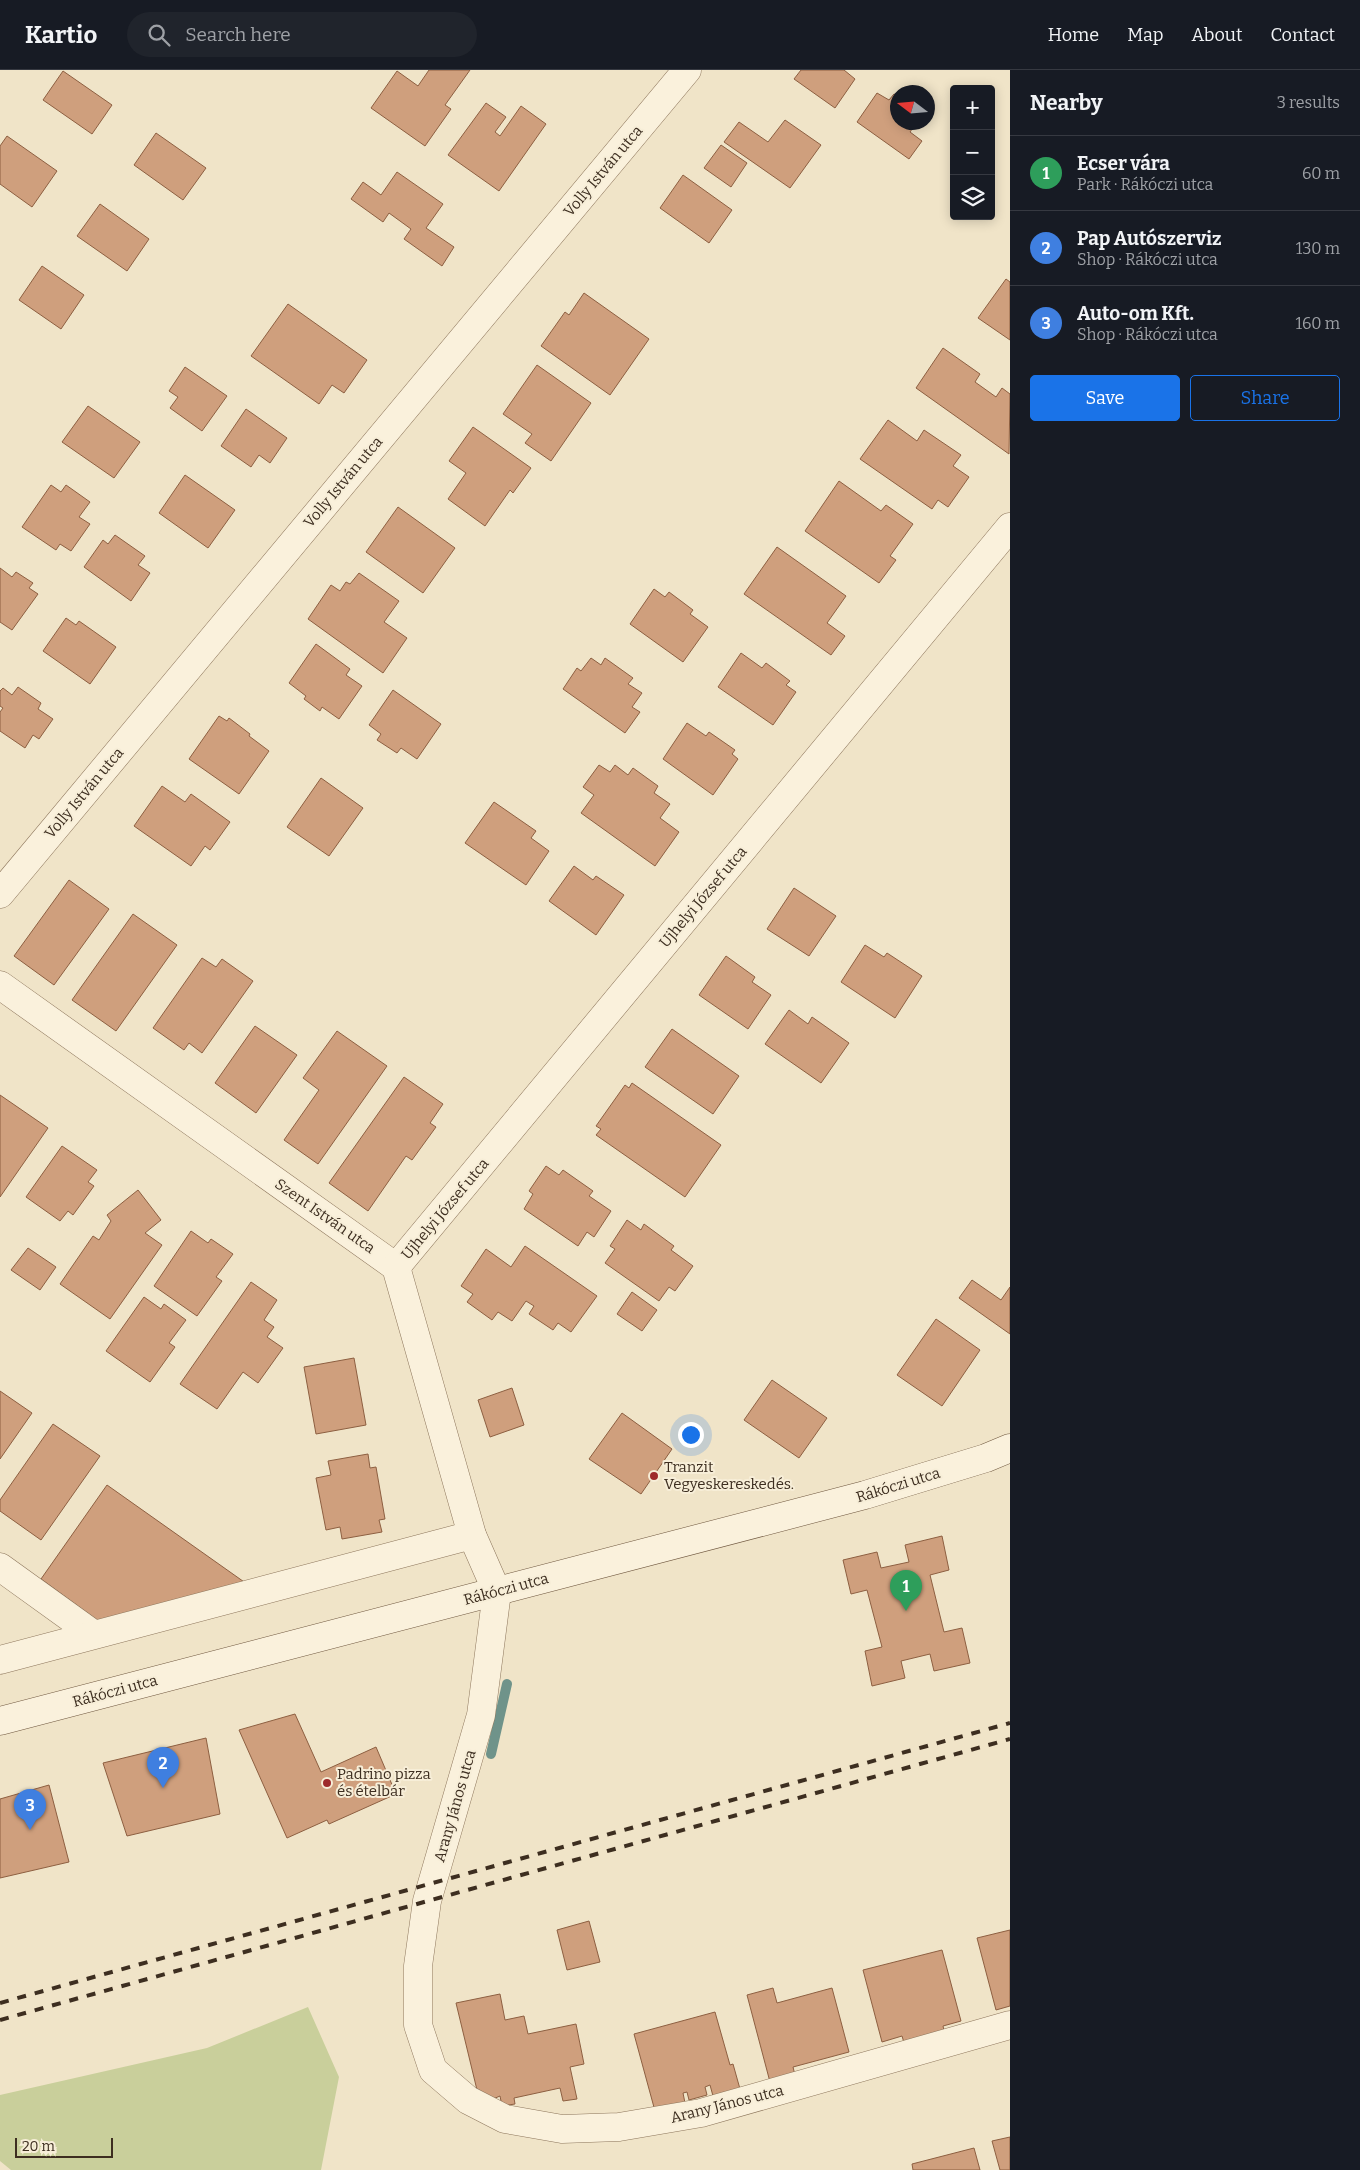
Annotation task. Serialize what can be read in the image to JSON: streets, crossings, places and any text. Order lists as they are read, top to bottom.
{
  "streets": {
    "street": [
      "Volly István utca",
      "Ujhelyi József utca",
      "Szent István utca",
      "Rákóczi utca",
      "Arany János utca"
    ]
  },
  "crossings": [
    ["Ujhelyi József utca", "Szent István utca"],
    ["Rákóczi utca", "Arany János utca"]
  ],
  "places": ["Tranzit Vegyeskereskedés.", "Padrino pizza és ételbár"],
  "scale_bar": "20 m",
  "north": "left",
  "page": {
    "header": "Kartio",
    "search": "Search here",
    "nav": [
      "Home",
      "Map",
      "About",
      "Contact"
    ],
    "heading": ["Nearby", "3 results"],
    "map_buttons": ["+", "−"],
    "list": [
      {
        "mark": "1",
        "name": "Ecser vára",
        "note": "Park · Rákóczi utca",
        "value": "60 m"
      },
      {
        "mark": "2",
        "name": "Pap Autószerviz",
        "note": "Shop · Rákóczi utca",
        "value": "130 m"
      },
      {
        "mark": "3",
        "name": "Auto-om Kft.",
        "note": "Shop · Rákóczi utca",
        "value": "160 m"
      }
    ],
    "buttons": ["Save", "Share"],
    "pins": ["1", "2", "3"],
    "scale": "20 m"
  }
}
